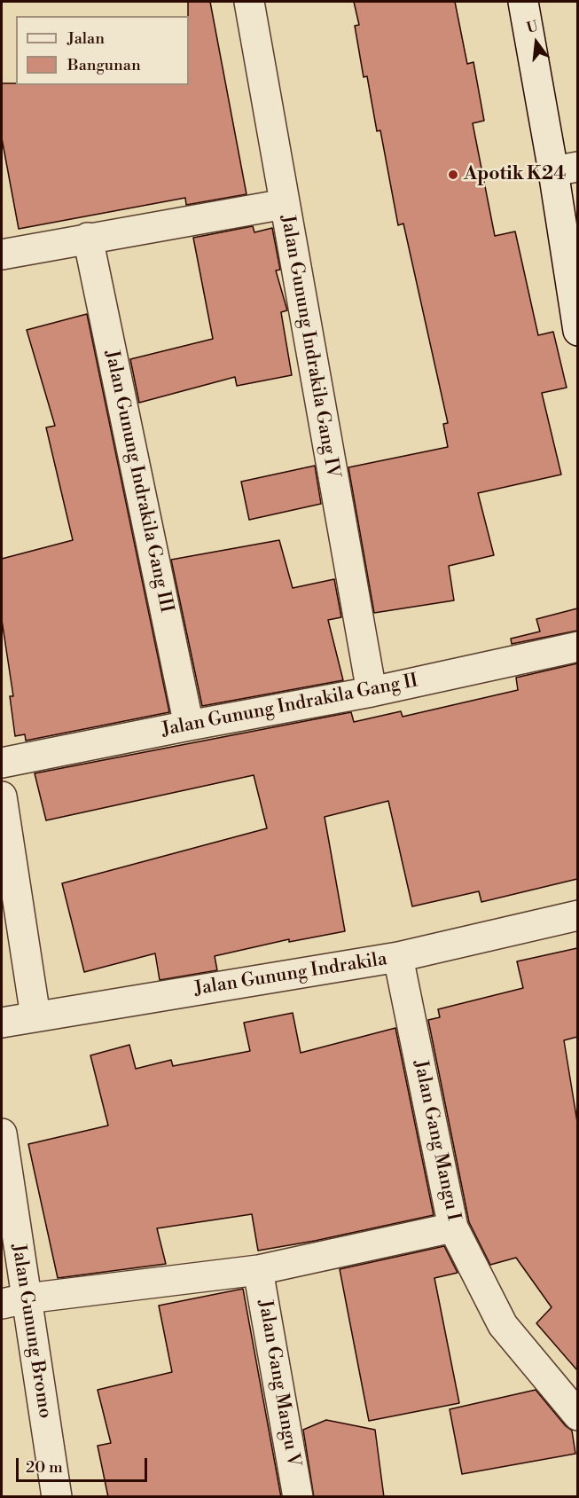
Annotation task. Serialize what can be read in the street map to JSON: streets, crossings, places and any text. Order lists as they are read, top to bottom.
{
  "streets": {
    "street": [
      "Jalan Gunung Indrakila Gang IV",
      "Jalan Gunung Indrakila Gang III",
      "Jalan Gunung Indrakila Gang II",
      "Jalan Gunung Indrakila",
      "Jalan Gang Mangu I",
      "Jalan Gunung Bromo",
      "Jalan Gang Mangu V"
    ]
  },
  "crossings": [
    ["Jalan Gunung Indrakila Gang IV", "Jalan Gunung Indrakila Gang II"],
    ["Jalan Gunung Indrakila Gang III", "Jalan Gunung Indrakila Gang II"],
    ["Jalan Gunung Indrakila", "Jalan Gang Mangu I"]
  ],
  "places": ["Apotik K24"],
  "legend": ["Jalan", "Bangunan"],
  "scale_bar": "20 m",
  "north": "top"
}
